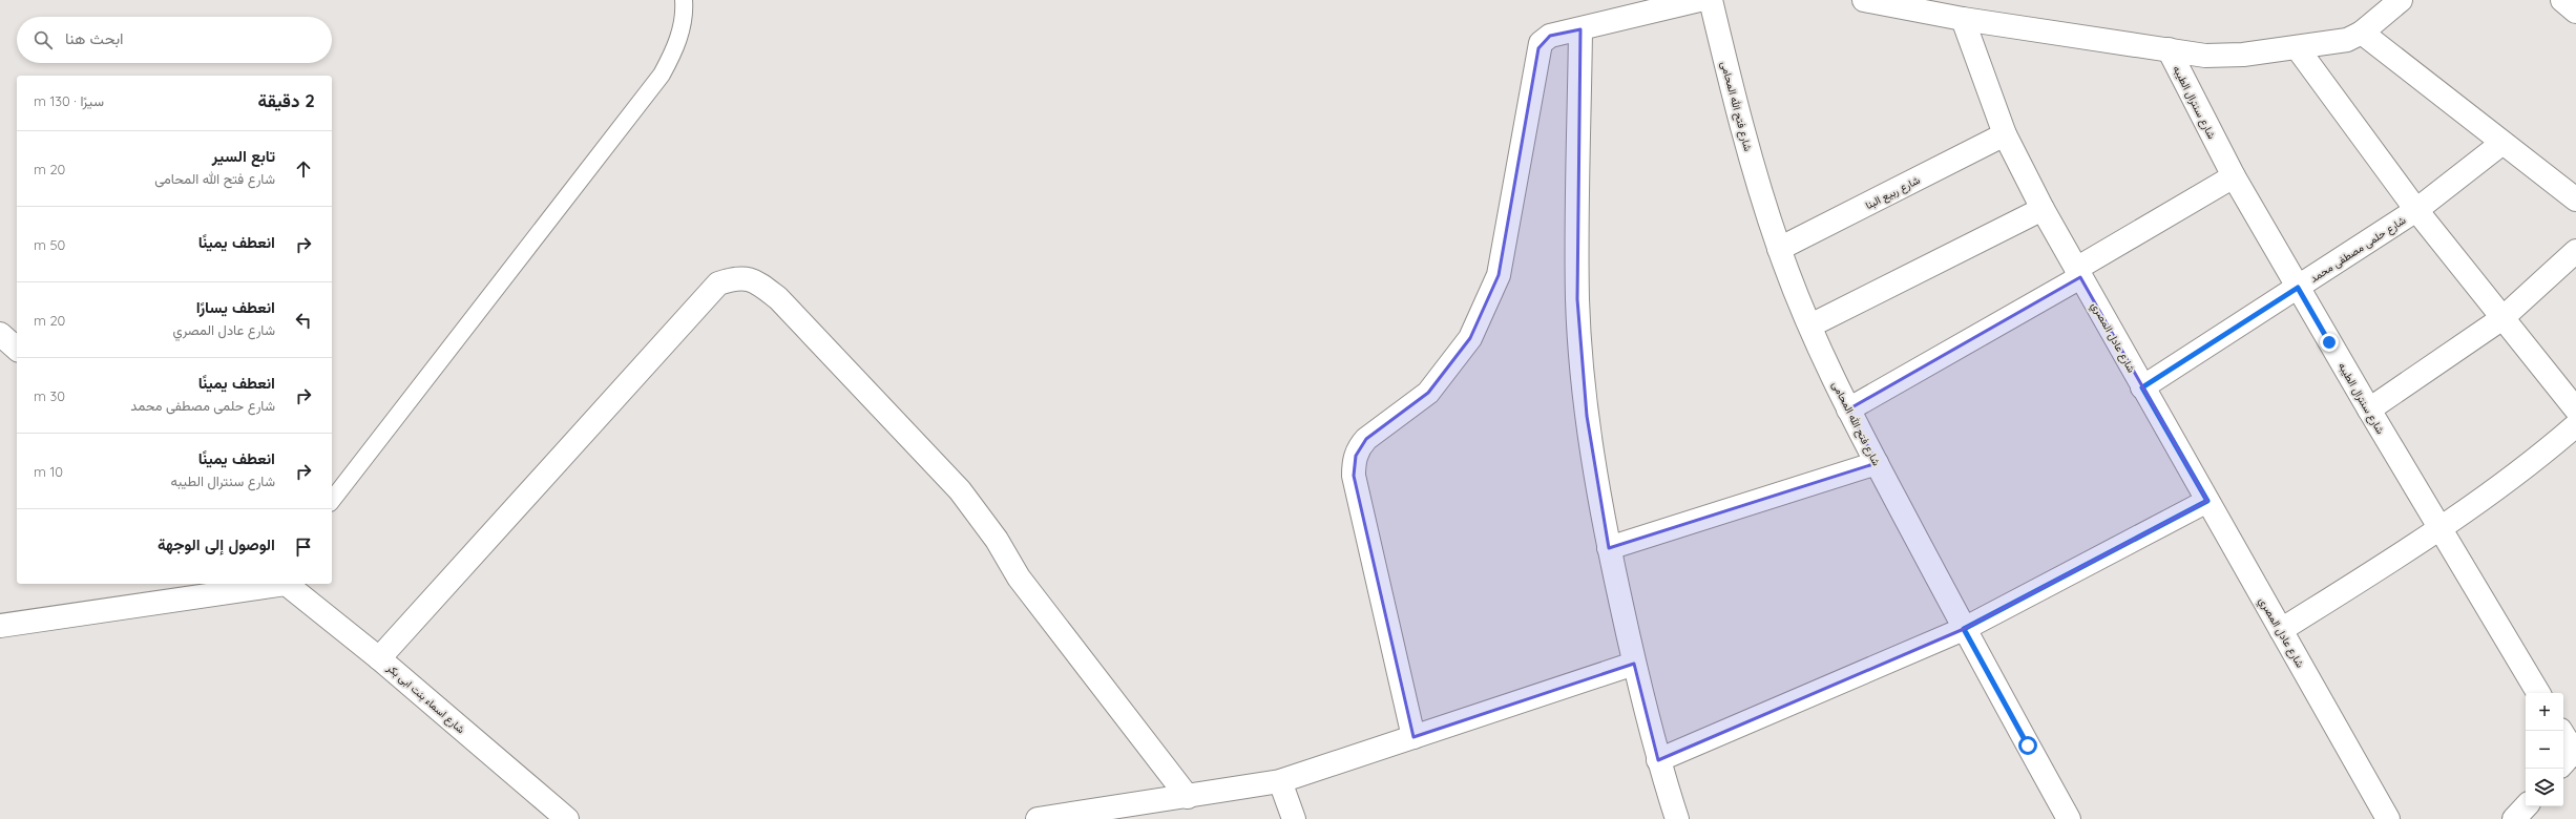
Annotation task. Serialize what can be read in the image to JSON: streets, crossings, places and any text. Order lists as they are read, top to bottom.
{
  "streets": {
    "street": [
      "شارع سنترال الطيبه",
      "شارع فتح الله المحامى",
      "شارع ربيع البنا",
      "شارع حلمى مصطفى محمد",
      "شارع عادل المصري",
      "شارع اسماء بنت ابى بكر"
    ]
  },
  "crossings": [
    ["شارع سنترال الطيبه", "شارع حلمى مصطفى محمد"],
    ["شارع فتح الله المحامى", "شارع ربيع البنا"],
    ["شارع ربيع البنا", "شارع عادل المصري"],
    ["شارع حلمى مصطفى محمد", "شارع عادل المصري"]
  ],
  "page": {
    "search": "ابحث هنا",
    "heading": ["2 دقيقة", "سيرًا · 130 m"],
    "list": [
      ["تابع السير", "شارع فتح الله المحامى", "20 m"],
      ["انعطف يمينًا", "50 m"],
      ["انعطف يسارًا", "شارع عادل المصري", "20 m"],
      ["انعطف يمينًا", "شارع حلمى مصطفى محمد", "30 m"],
      ["انعطف يمينًا", "شارع سنترال الطيبه", "10 m"],
      "الوصول إلى الوجهة"
    ],
    "map_buttons": ["+", "−"]
  }
}
